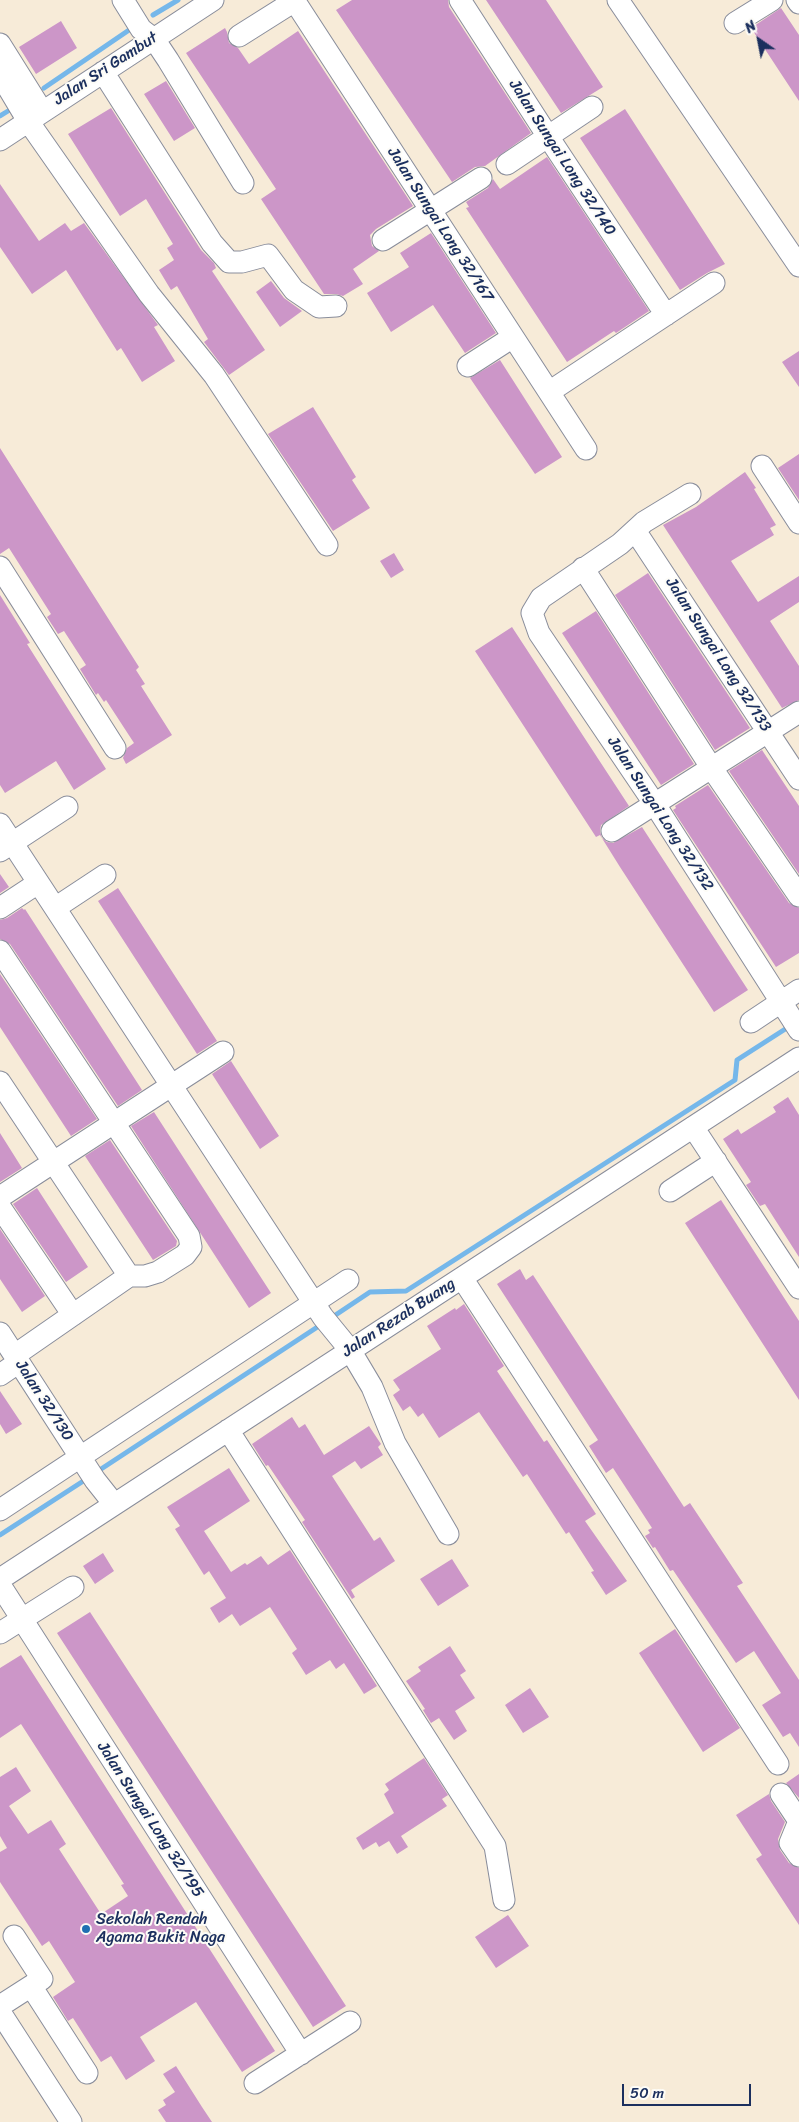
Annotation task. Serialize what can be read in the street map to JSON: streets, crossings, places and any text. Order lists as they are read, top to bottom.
{
  "streets": {
    "street": [
      "Jalan Sri Gambut",
      "Jalan Sungai Long 32/140",
      "Jalan Sungai Long 32/167",
      "Jalan Sungai Long 32/133",
      "Jalan Sungai Long 32/132",
      "Jalan Rezab Buang",
      "Jalan 32/130",
      "Jalan Sungai Long 32/195"
    ]
  },
  "crossings": [
    ["Jalan Rezab Buang", "Jalan 32/130"]
  ],
  "places": ["Sekolah Rendah Agama Bukit Naga"],
  "scale_bar": "50 m",
  "north": "top left"
}
